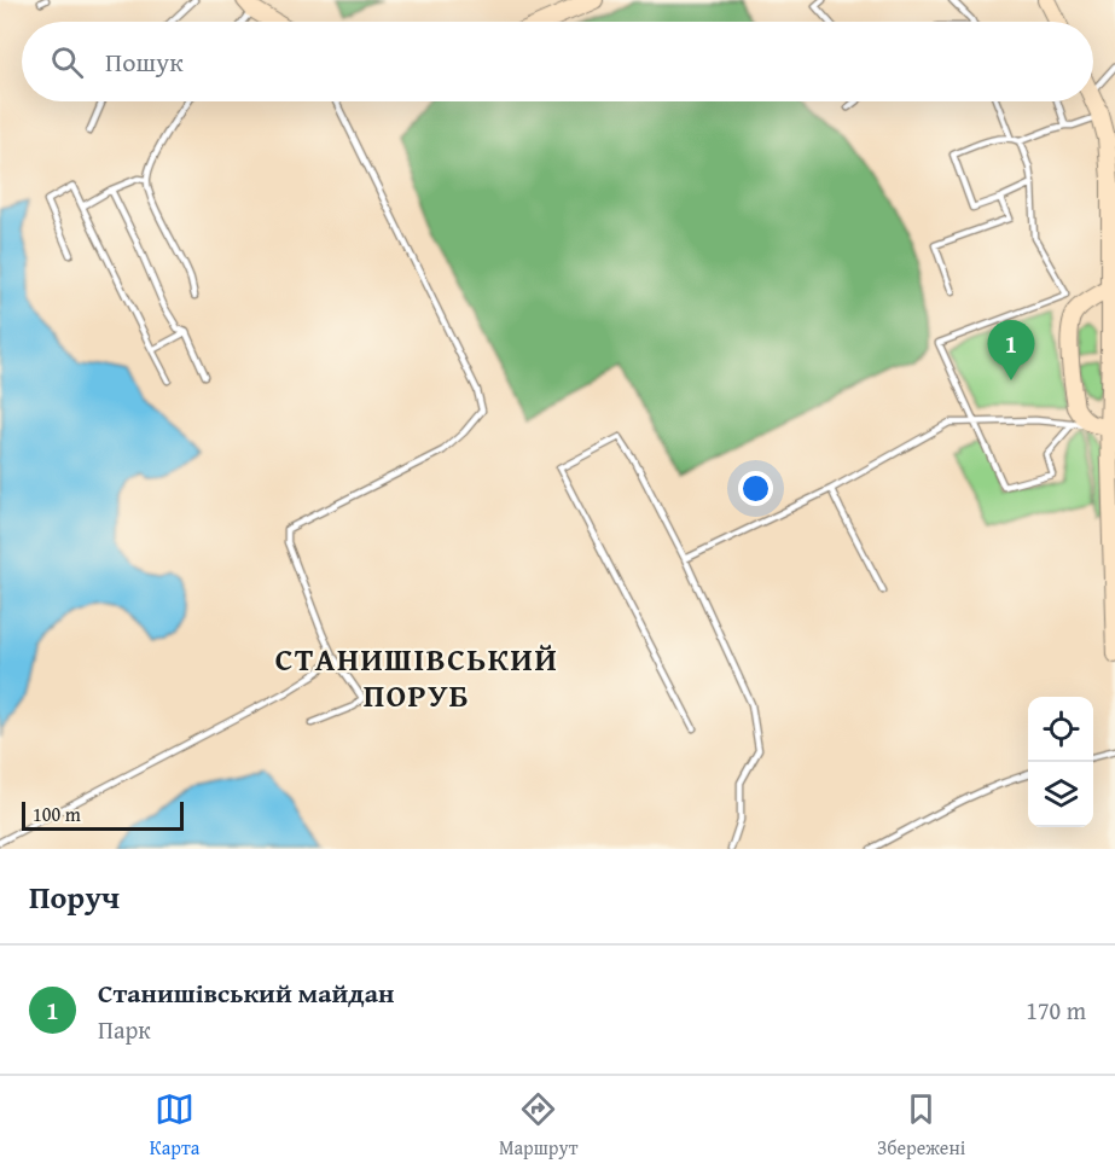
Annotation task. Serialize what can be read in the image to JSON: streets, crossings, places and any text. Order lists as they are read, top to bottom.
{
  "districts": ["СТАНИШІВСЬКИЙ ПОРУБ"],
  "scale_bar": "100 m",
  "page": {
    "search": "Пошук",
    "pins": "1",
    "scale": "100 m",
    "heading": "Поруч",
    "list": [
      {
        "mark": "1",
        "name": "Станишівський майдан",
        "note": "Парк",
        "value": "170 m"
      }
    ],
    "nav": ["Карта", "Маршрут", "Збережені"]
  }
}
